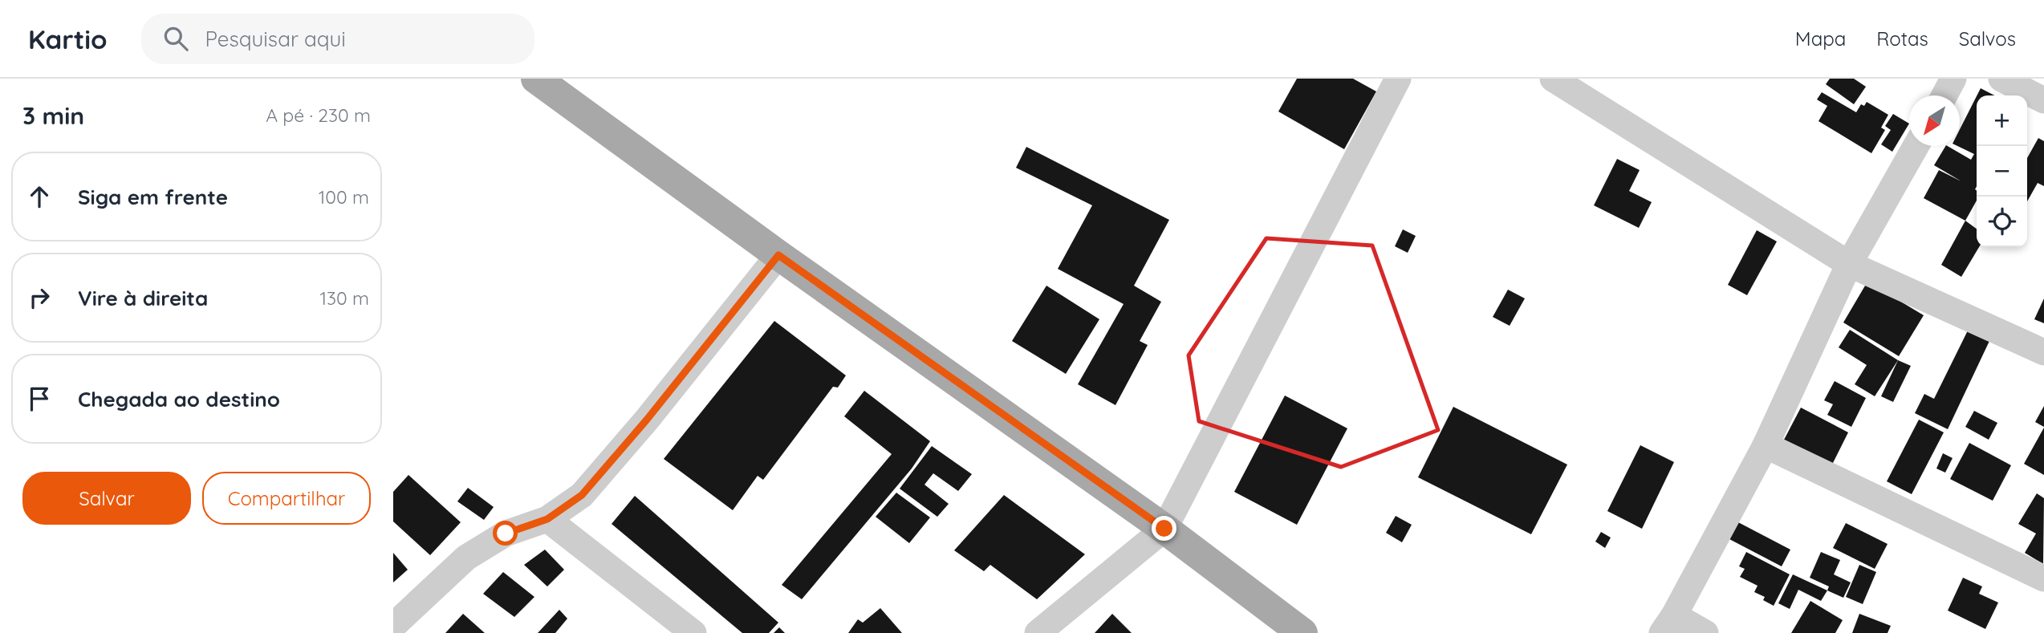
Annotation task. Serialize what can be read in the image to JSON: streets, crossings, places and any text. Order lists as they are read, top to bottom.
{
  "north": "bottom left",
  "page": {
    "header": "Kartio",
    "search": "Pesquisar aqui",
    "nav": ["Mapa", "Rotas", "Salvos"],
    "heading": ["3 min", "A pé · 230 m"],
    "map_buttons": ["+", "−"],
    "list": [
      ["Siga em frente", "100 m"],
      ["Vire à direita", "130 m"],
      "Chegada ao destino"
    ],
    "buttons": ["Salvar", "Compartilhar"]
  }
}
